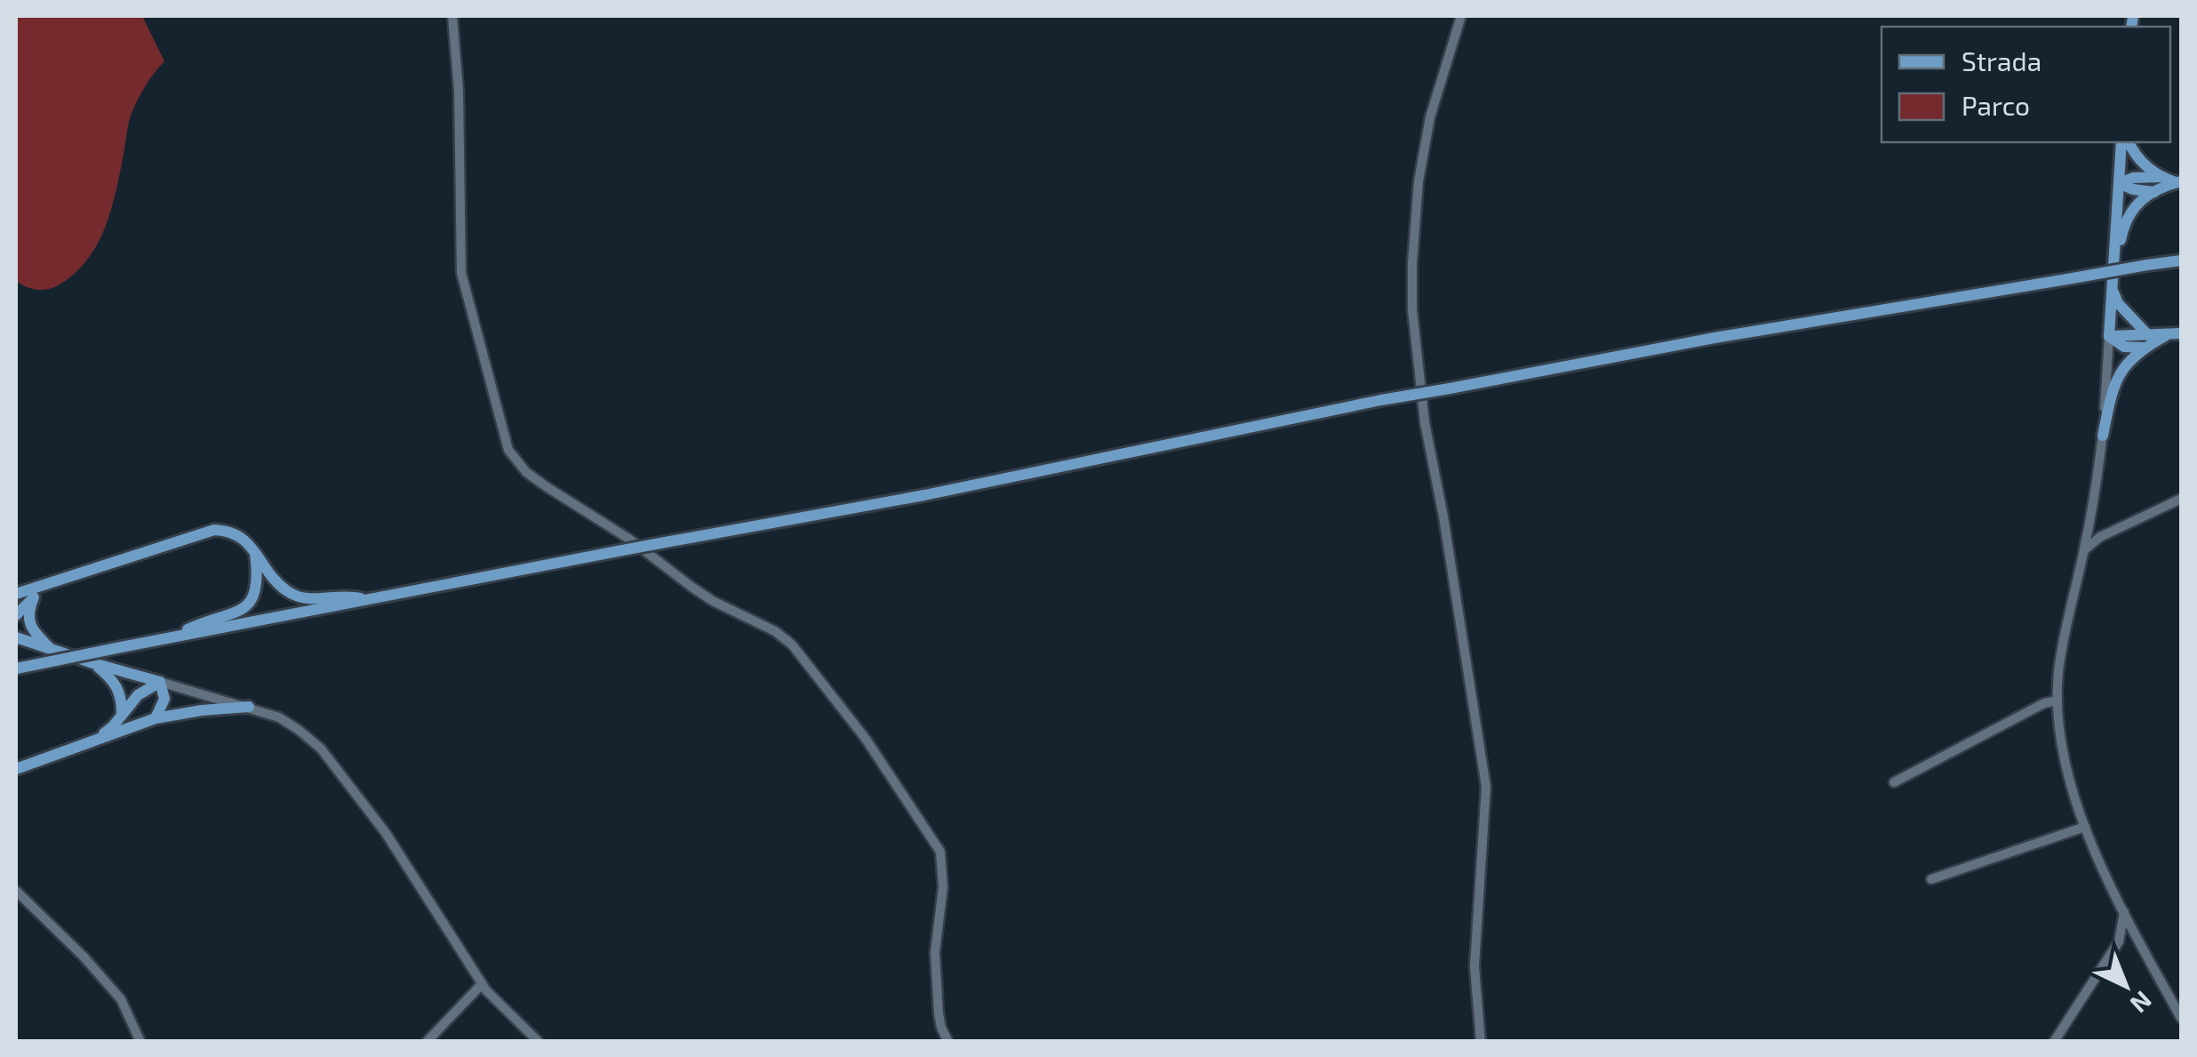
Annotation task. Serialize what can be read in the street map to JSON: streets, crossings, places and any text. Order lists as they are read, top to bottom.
{
  "legend": ["Strada", "Parco"],
  "north": "bottom right"
}
